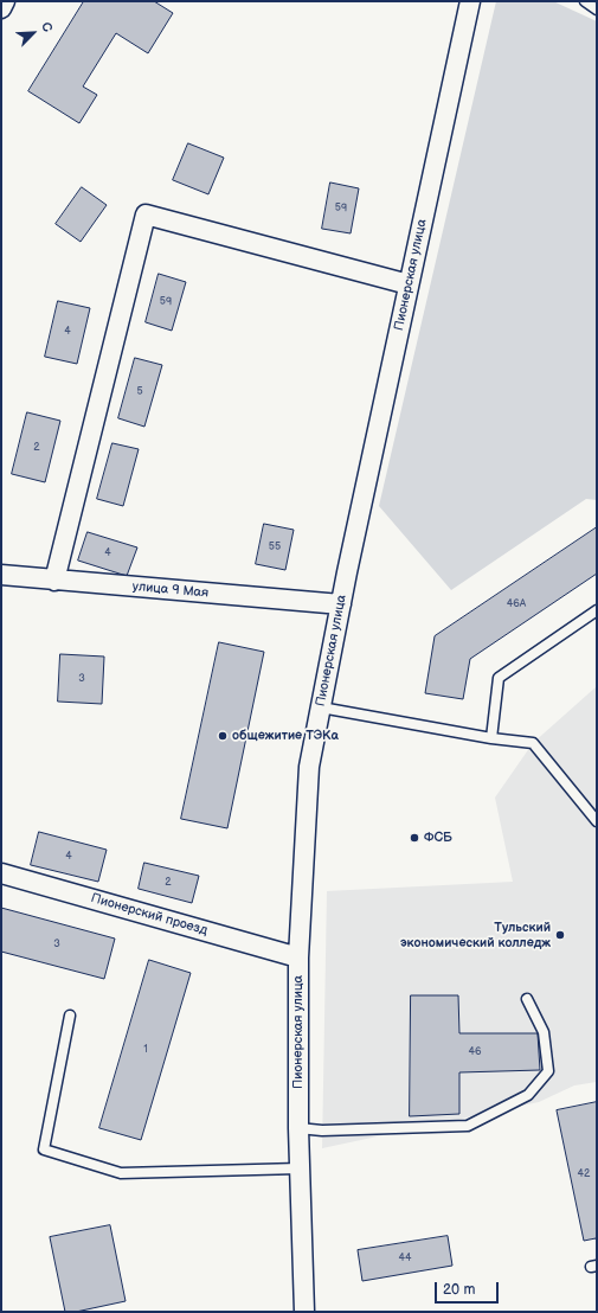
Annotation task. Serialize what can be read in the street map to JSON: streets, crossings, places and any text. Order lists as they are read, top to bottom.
{
  "streets": {
    "street": ["Пионерская улица", "улица 9 Мая", "Пионерский проезд"]
  },
  "crossings": [
    ["Пионерская улица", "улица 9 Мая"],
    ["Пионерская улица", "Пионерский проезд"]
  ],
  "places": ["общежитие ТЭКа", "ФСБ", "Тульский экономический колледж"],
  "house_numbers": [
    "59",
    "59",
    "4",
    "5",
    "2",
    "55",
    "4",
    "46А",
    "3",
    "4",
    "2",
    "3",
    "1",
    "46",
    "42",
    "44"
  ],
  "scale_bar": "20 m",
  "north": "top right"
}
